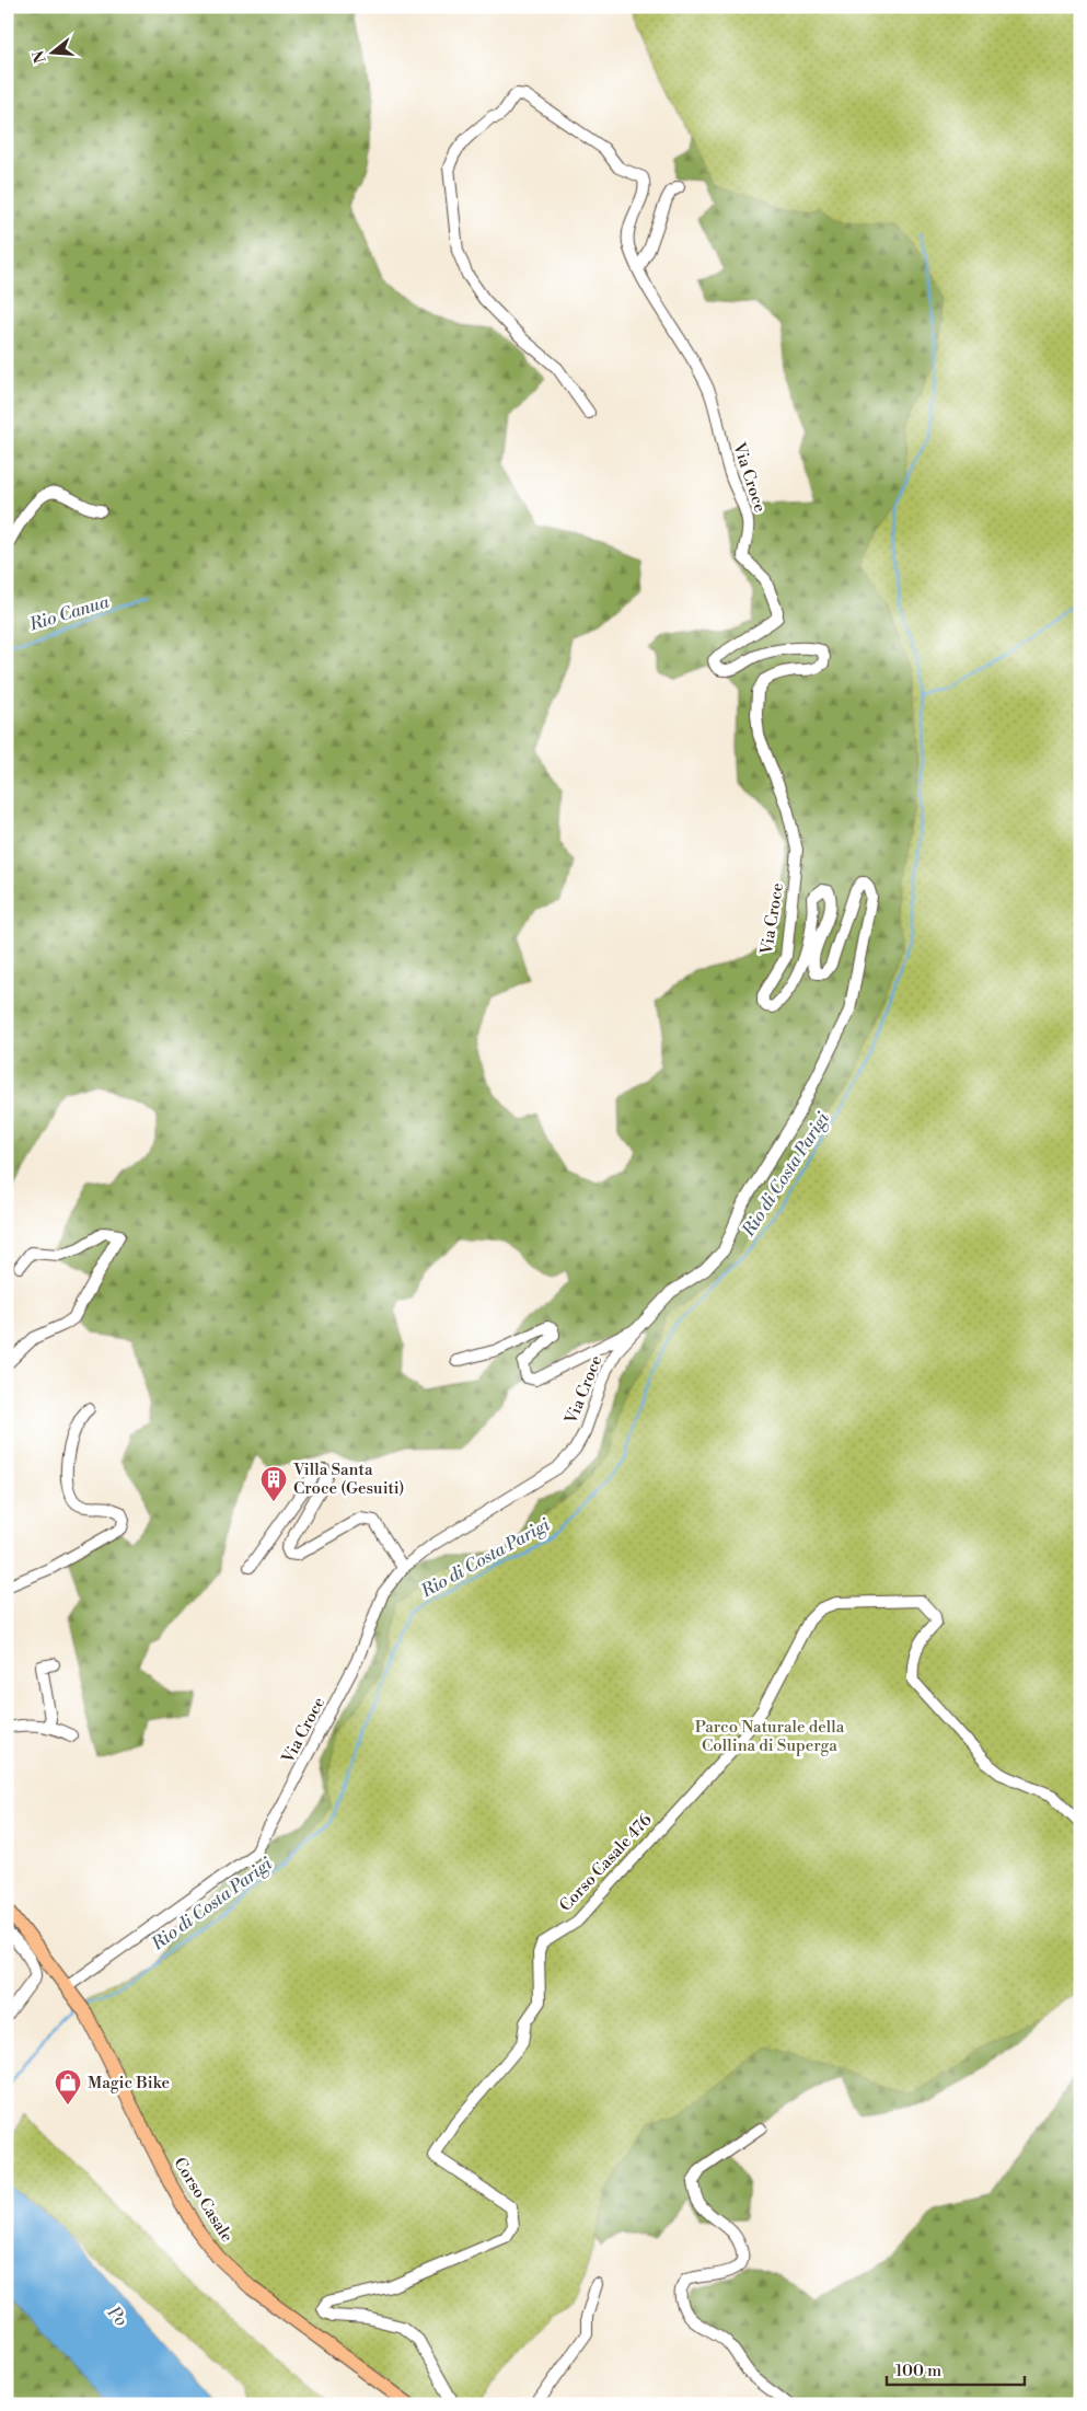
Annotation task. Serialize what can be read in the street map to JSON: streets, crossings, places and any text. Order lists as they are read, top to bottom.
{
  "streets": {
    "main road": ["Corso Casale"],
    "street": ["Via Croce", "Corso Casale 476"]
  },
  "crossings": [
    ["Via Croce", "Corso Casale"]
  ],
  "water": ["Rio Canua", "Rio di Costa Parigi", "Po"],
  "parks": ["Parco Naturale della Collina di Superga"],
  "places": {
    "building": ["Villa Santa Croce (Gesuiti)"],
    "shop": ["Magic Bike"]
  },
  "scale_bar": "100 m",
  "north": "left"
}
